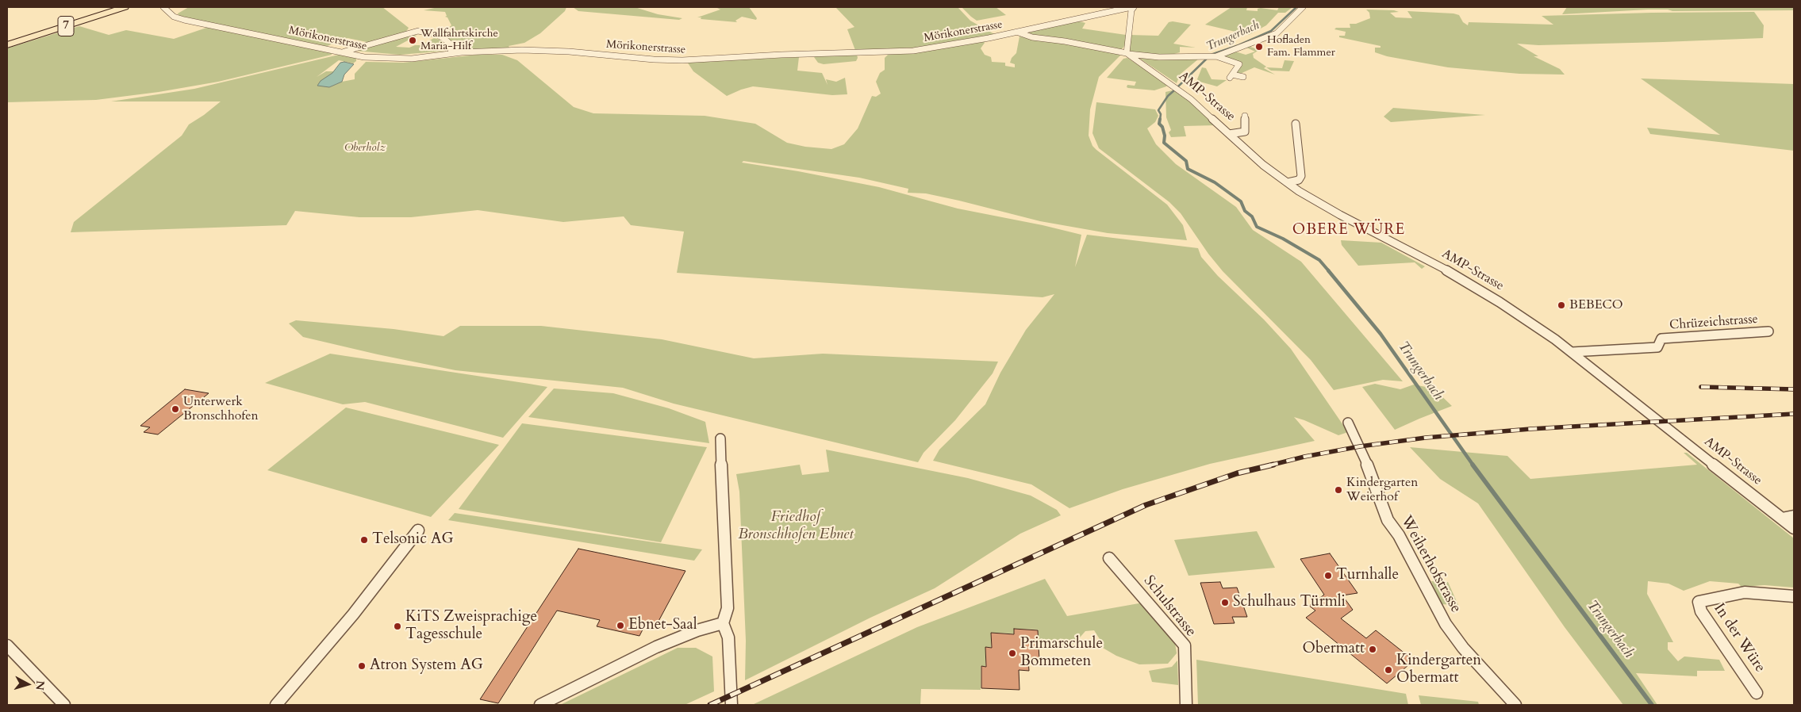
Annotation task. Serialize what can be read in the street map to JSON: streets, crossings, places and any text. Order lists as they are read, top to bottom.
{
  "streets": {
    "main road": ["7"],
    "street": [
      "Mörikonerstrasse",
      "AMP-Strasse",
      "Chrüzeichstrasse",
      "Weiherhofstrasse",
      "Schulstrasse",
      "In der Würe"
    ]
  },
  "crossings": [
    ["Mörikonerstrasse", "AMP-Strasse"],
    ["AMP-Strasse", "Chrüzeichstrasse"]
  ],
  "districts": ["OBERE WÜRE"],
  "water": ["Trungerbach"],
  "parks": ["Oberholz", "Friedhof Bronschhofen Ebnet"],
  "places": [
    "Wallfahrtskirche Maria-Hilf",
    "Hofladen Fam. Flammer",
    "BEBECO",
    "Unterwerk Bronschhofen",
    "Kindergarten Weierhof",
    "Telsonic AG",
    "Turnhalle",
    "Schulhaus Türmli",
    "Ebnet-Saal",
    "KiTS Zweisprachige Tagesschule",
    "Obermatt",
    "Primarschule Bommeten",
    "Atron System AG",
    "Kindergarten Obermatt"
  ],
  "north": "right"
}
